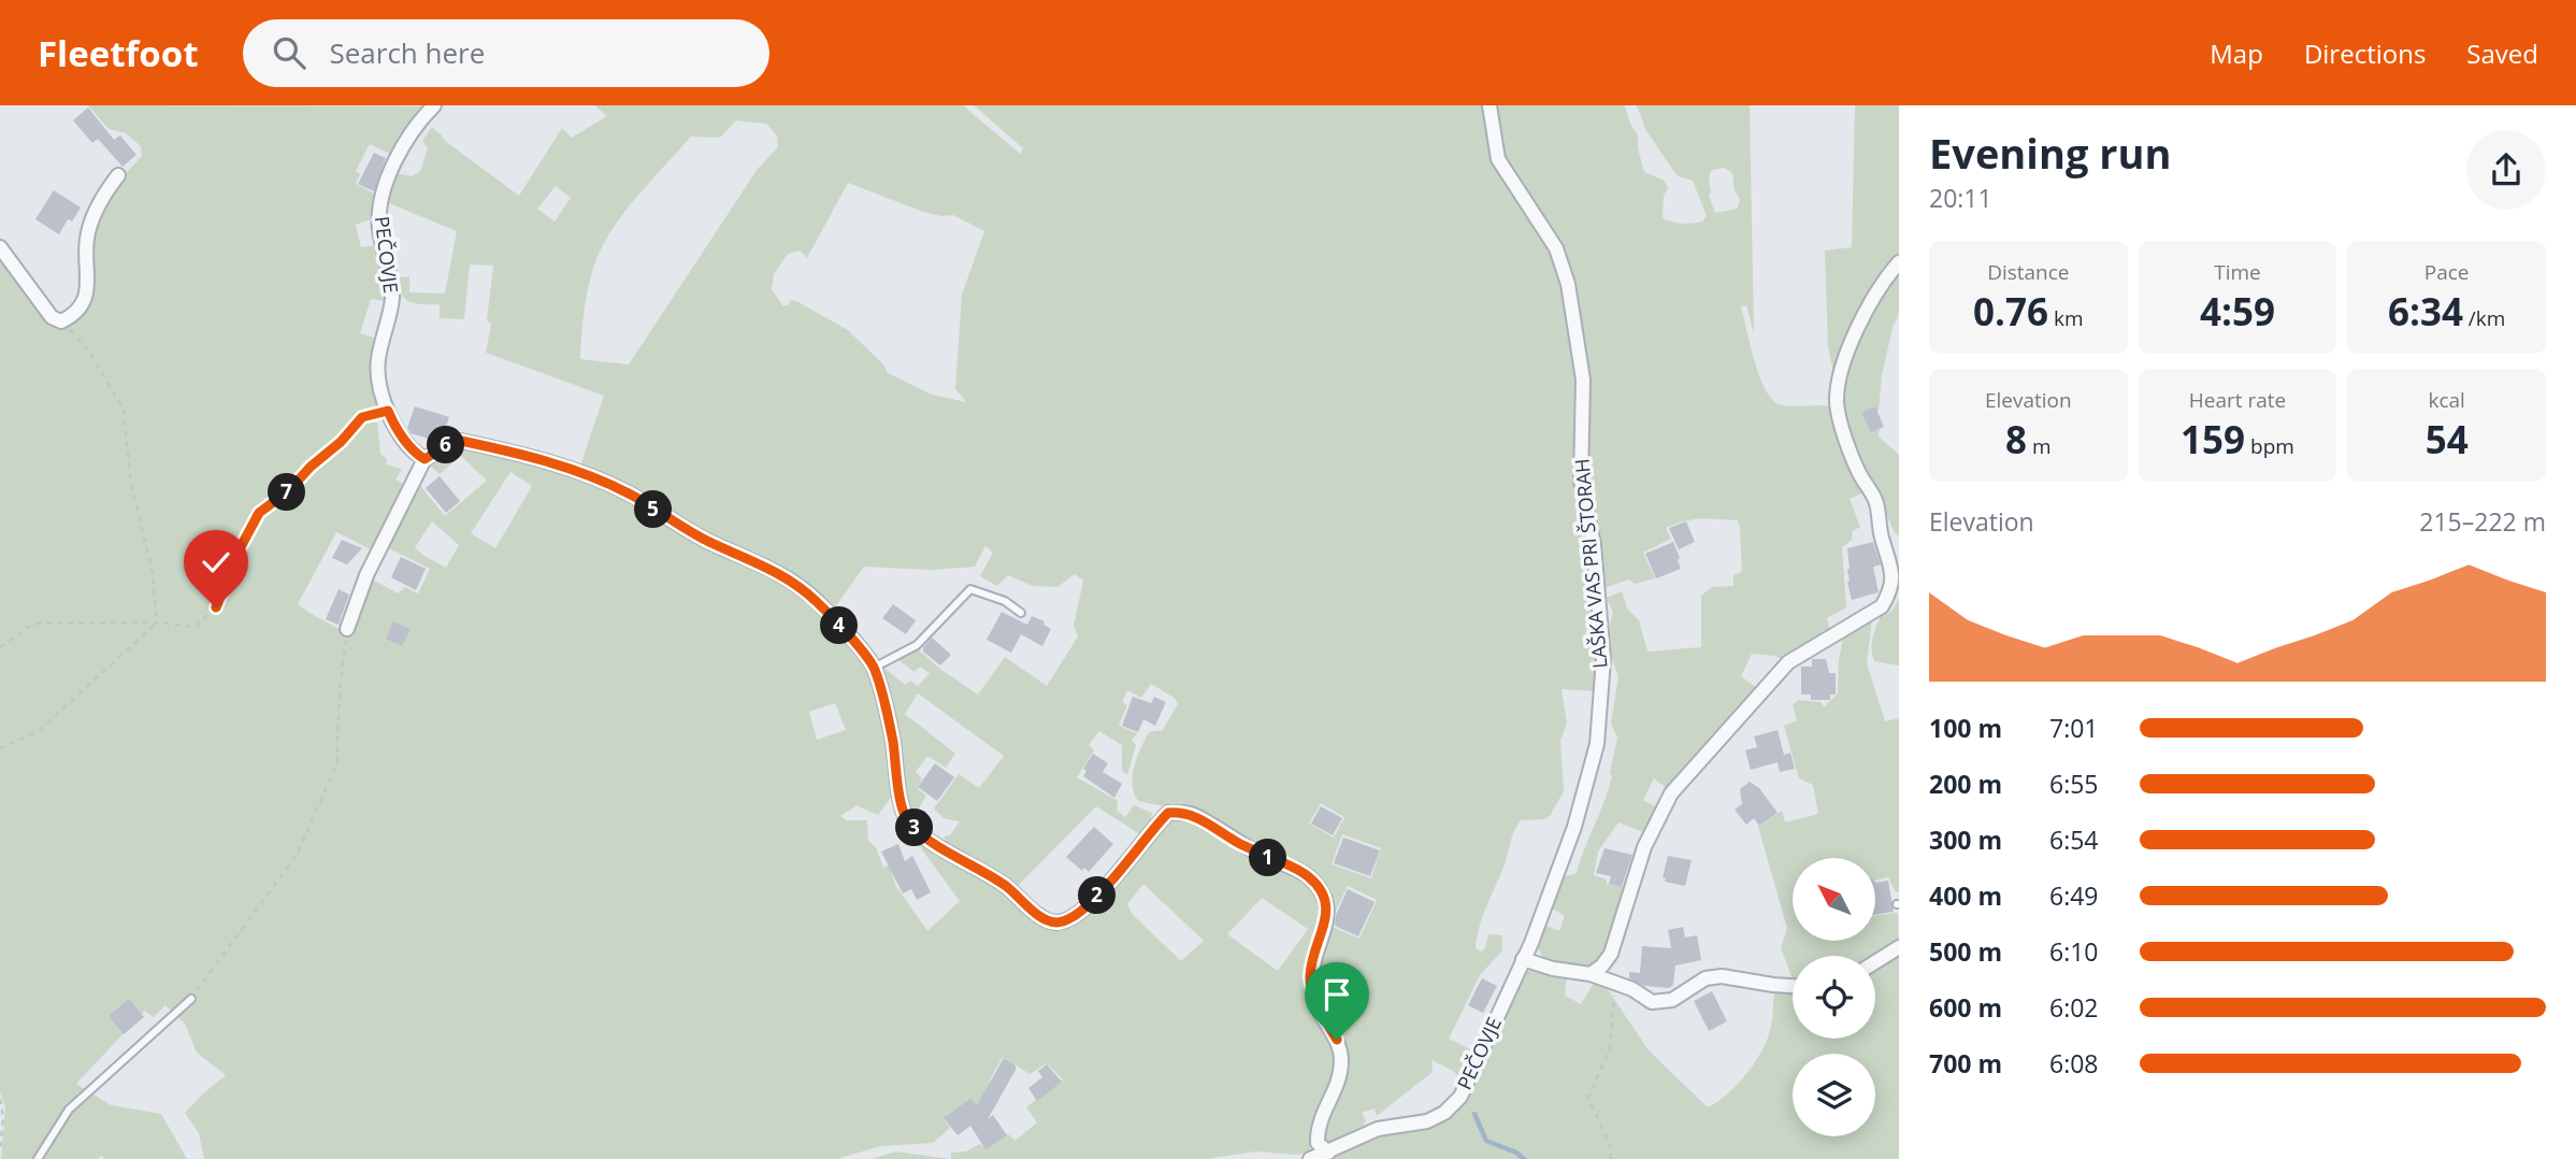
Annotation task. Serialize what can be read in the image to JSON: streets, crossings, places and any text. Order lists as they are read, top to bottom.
{
  "streets": {
    "street": ["PEČOVJE", "LAŠKA VAS PRI ŠTORAH"]
  },
  "crossings": [
    ["PEČOVJE", "LAŠKA VAS PRI ŠTORAH"]
  ],
  "north": "top left",
  "page": {
    "header": "Fleetfoot",
    "search": "Search here",
    "nav": ["Map", "Directions", "Saved"],
    "heading": ["Evening run", "20:11"],
    "stats": [
      ["Distance", "0.76 km"],
      ["Time", "4:59"],
      ["Pace", "6:34 /km"],
      ["Elevation", "8 m"],
      ["Heart rate", "159 bpm"],
      ["kcal", "54"]
    ],
    "pins": [
      "6",
      "7",
      "5",
      "4",
      "3",
      "1",
      "2"
    ],
    "chart": ["Elevation", "215–222 m"],
    "list": [
      {
        "name": "100 m",
        "note": "7:01"
      },
      {
        "name": "200 m",
        "note": "6:55"
      },
      {
        "name": "300 m",
        "note": "6:54"
      },
      {
        "name": "400 m",
        "note": "6:49"
      },
      {
        "name": "500 m",
        "note": "6:10"
      },
      {
        "name": "600 m",
        "note": "6:02"
      },
      {
        "name": "700 m",
        "note": "6:08"
      }
    ]
  }
}
